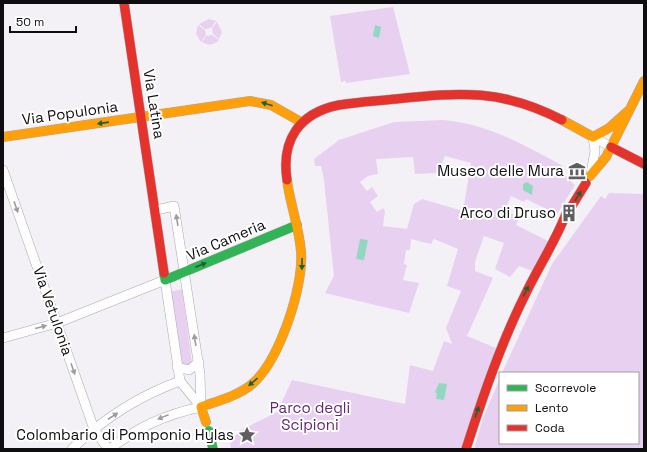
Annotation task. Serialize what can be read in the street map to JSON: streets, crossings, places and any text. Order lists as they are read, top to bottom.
{
  "streets": {
    "street": [
      "Via Latina",
      "Via Populonia",
      "Via Cameria",
      "Via Vetulonia"
    ]
  },
  "crossings": [
    ["Via Latina", "Via Populonia"],
    ["Via Latina", "Via Cameria"]
  ],
  "one_way": ["Via Populonia", "Via Cameria", "Via Vetulonia"],
  "parks": ["Parco degli Scipioni"],
  "places": {
    "museum": ["Museo delle Mura"],
    "building": ["Arco di Druso"],
    "place": ["Colombario di Pomponio Hylas"]
  },
  "legend": ["Scorrevole", "Lento", "Coda"],
  "scale_bar": "50 m"
}
